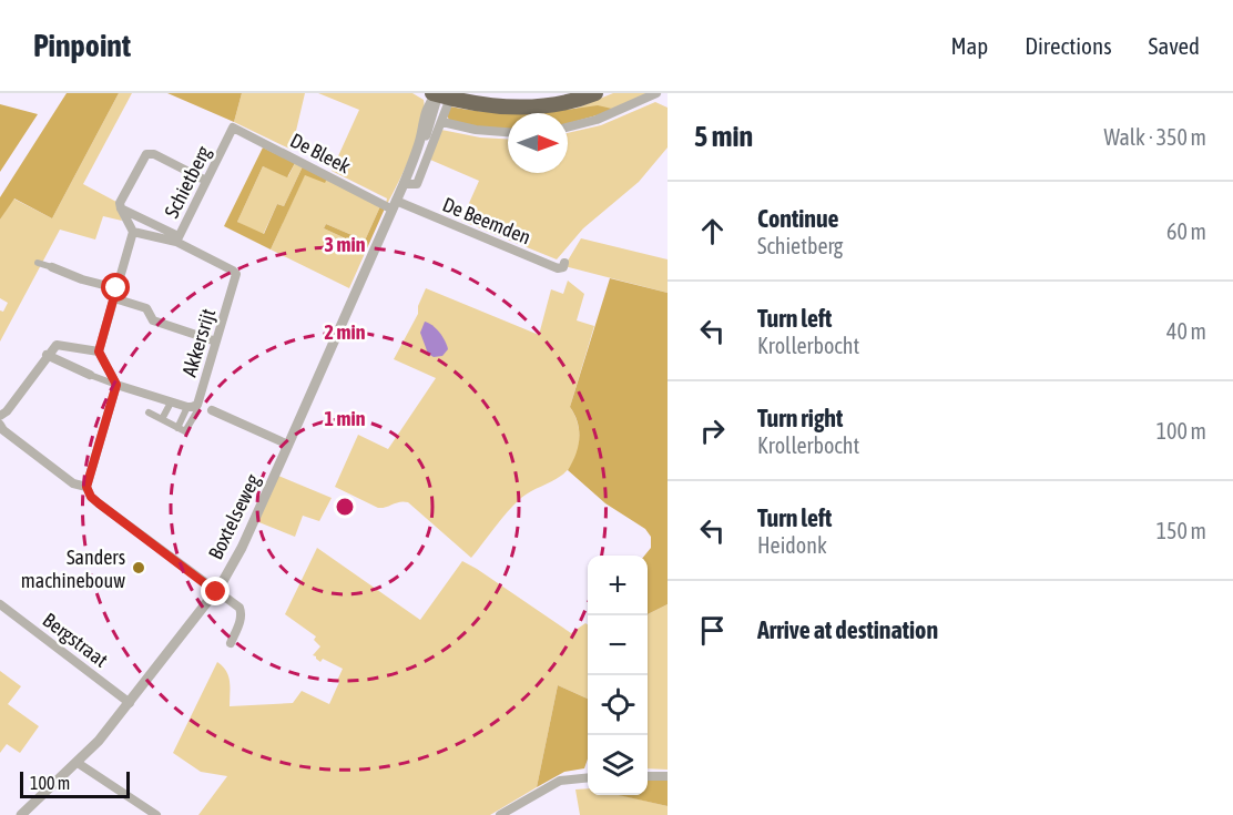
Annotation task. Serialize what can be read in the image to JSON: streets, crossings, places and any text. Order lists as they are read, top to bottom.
{
  "streets": {
    "street": [
      "De Bleek",
      "Schietberg",
      "De Beemden",
      "Akkersrijt",
      "Boxtelseweg",
      "Bergstraat"
    ]
  },
  "crossings": [
    ["De Bleek", "Schietberg"],
    ["De Bleek", "De Beemden"],
    ["De Bleek", "Boxtelseweg"],
    ["Schietberg", "Akkersrijt"],
    ["De Beemden", "Boxtelseweg"],
    ["Boxtelseweg", "Bergstraat"]
  ],
  "places": ["Sanders machinebouw"],
  "scale_bar": "100 m",
  "north": "right",
  "page": {
    "header": "Pinpoint",
    "nav": ["Map", "Directions", "Saved"],
    "heading": ["5 min", "Walk · 350 m"],
    "list": [
      ["Continue", "Schietberg", "60 m"],
      ["Turn left", "Krollerbocht", "40 m"],
      ["Turn right", "Krollerbocht", "100 m"],
      ["Turn left", "Heidonk", "150 m"],
      "Arrive at destination"
    ],
    "map_buttons": ["+", "−"],
    "scale": "100 m"
  },
  "rings": ["3 min", "2 min", "1 min"]
}
